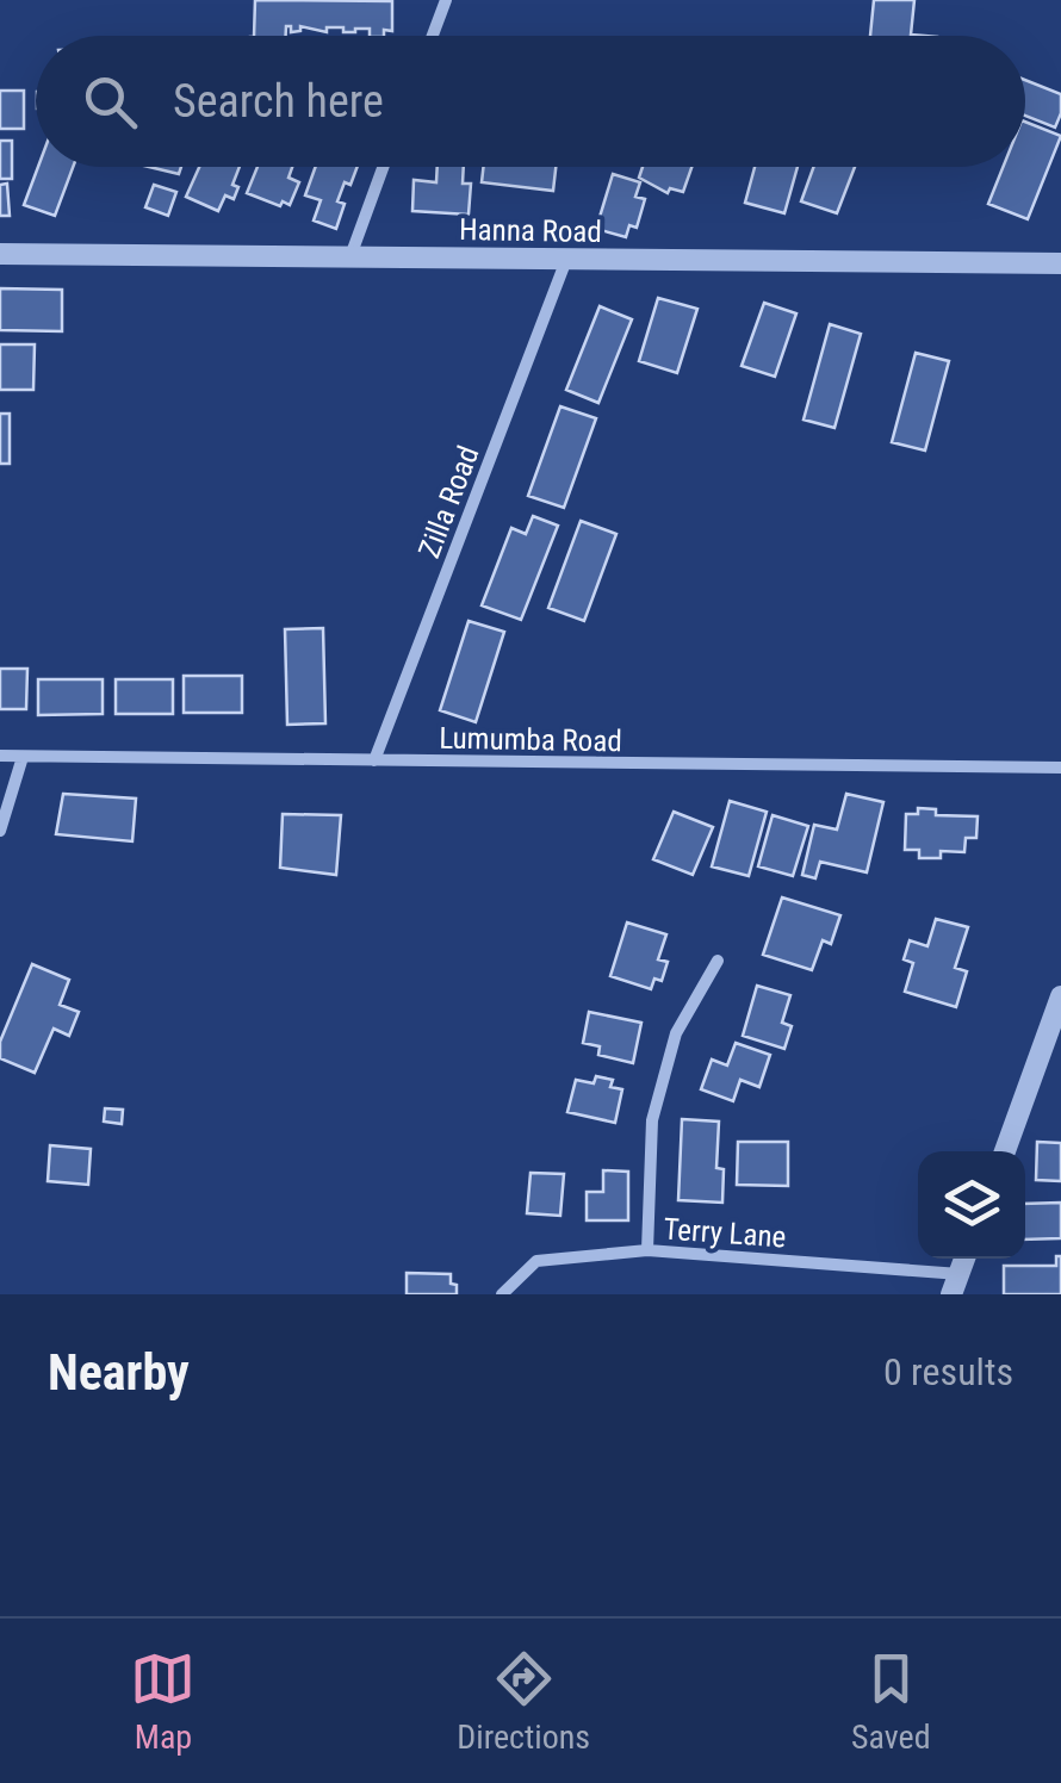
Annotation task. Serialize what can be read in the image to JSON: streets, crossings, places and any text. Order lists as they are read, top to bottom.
{
  "streets": {
    "street": [
      "Hanna Road",
      "Zilla Road",
      "Lumumba Road",
      "Terry Lane"
    ]
  },
  "crossings": [
    ["Hanna Road", "Zilla Road"],
    ["Zilla Road", "Lumumba Road"]
  ],
  "page": {
    "search": "Search here",
    "heading": ["Nearby", "0 results"],
    "nav": ["Map", "Directions", "Saved"]
  }
}
